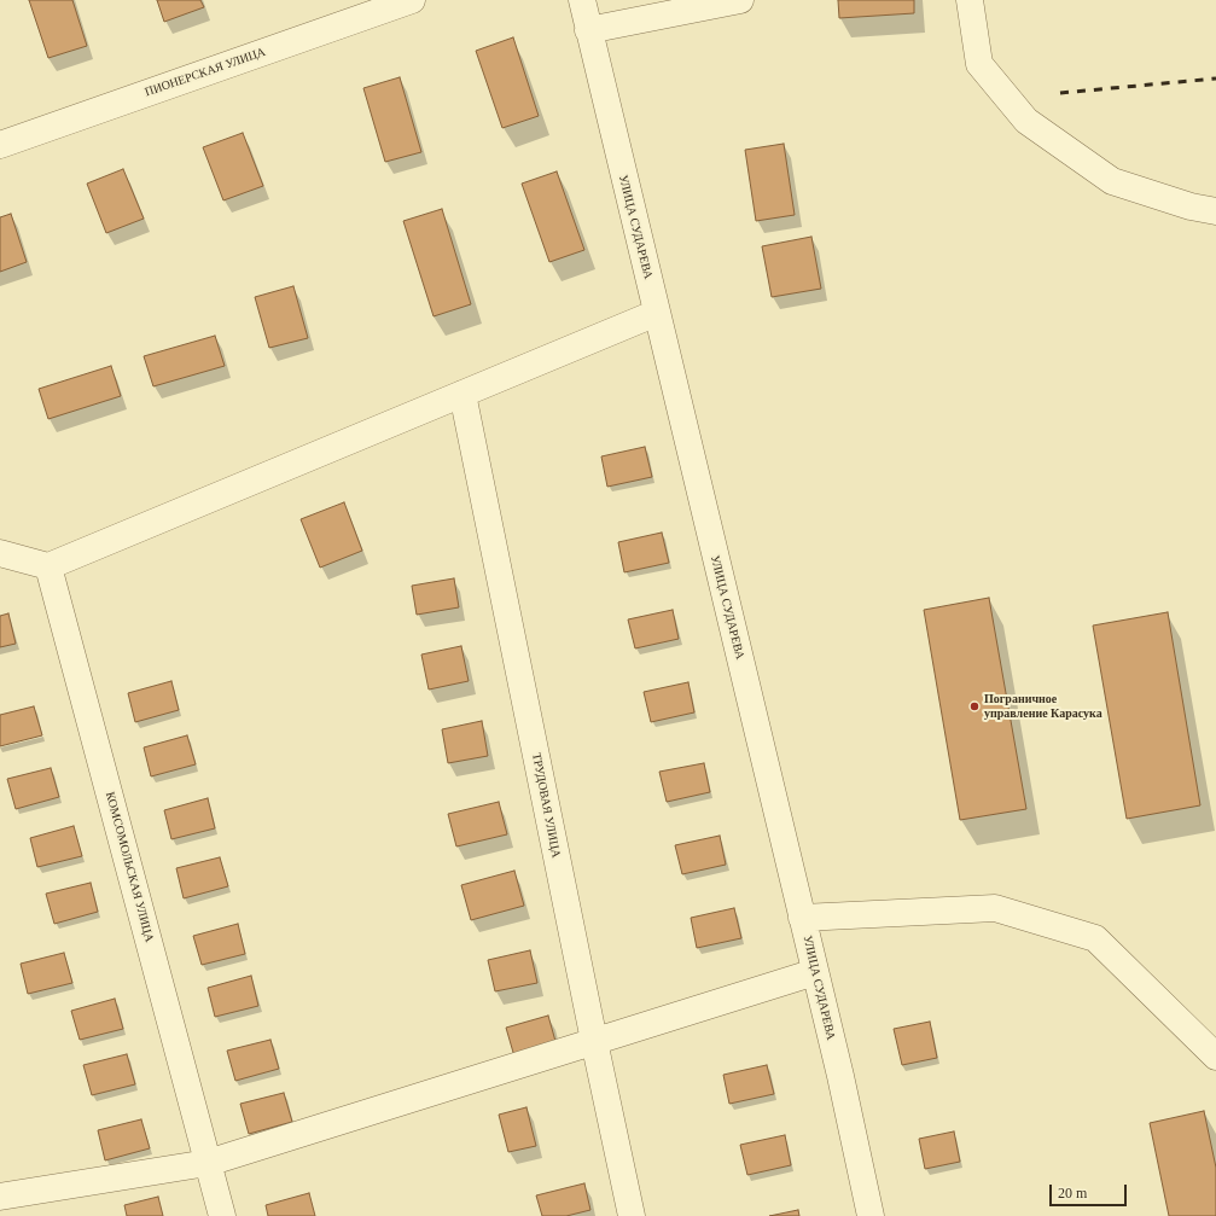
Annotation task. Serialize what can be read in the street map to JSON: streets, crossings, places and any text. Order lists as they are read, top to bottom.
{
  "streets": {
    "street": [
      "ПИОНЕРСКАЯ УЛИЦА",
      "УЛИЦА СУДАРЕВА",
      "ТРУДОВАЯ УЛИЦА",
      "КОМСОМОЛЬСКАЯ УЛИЦА"
    ]
  },
  "places": ["Пограничное управление Карасука"],
  "scale_bar": "20 m"
}
